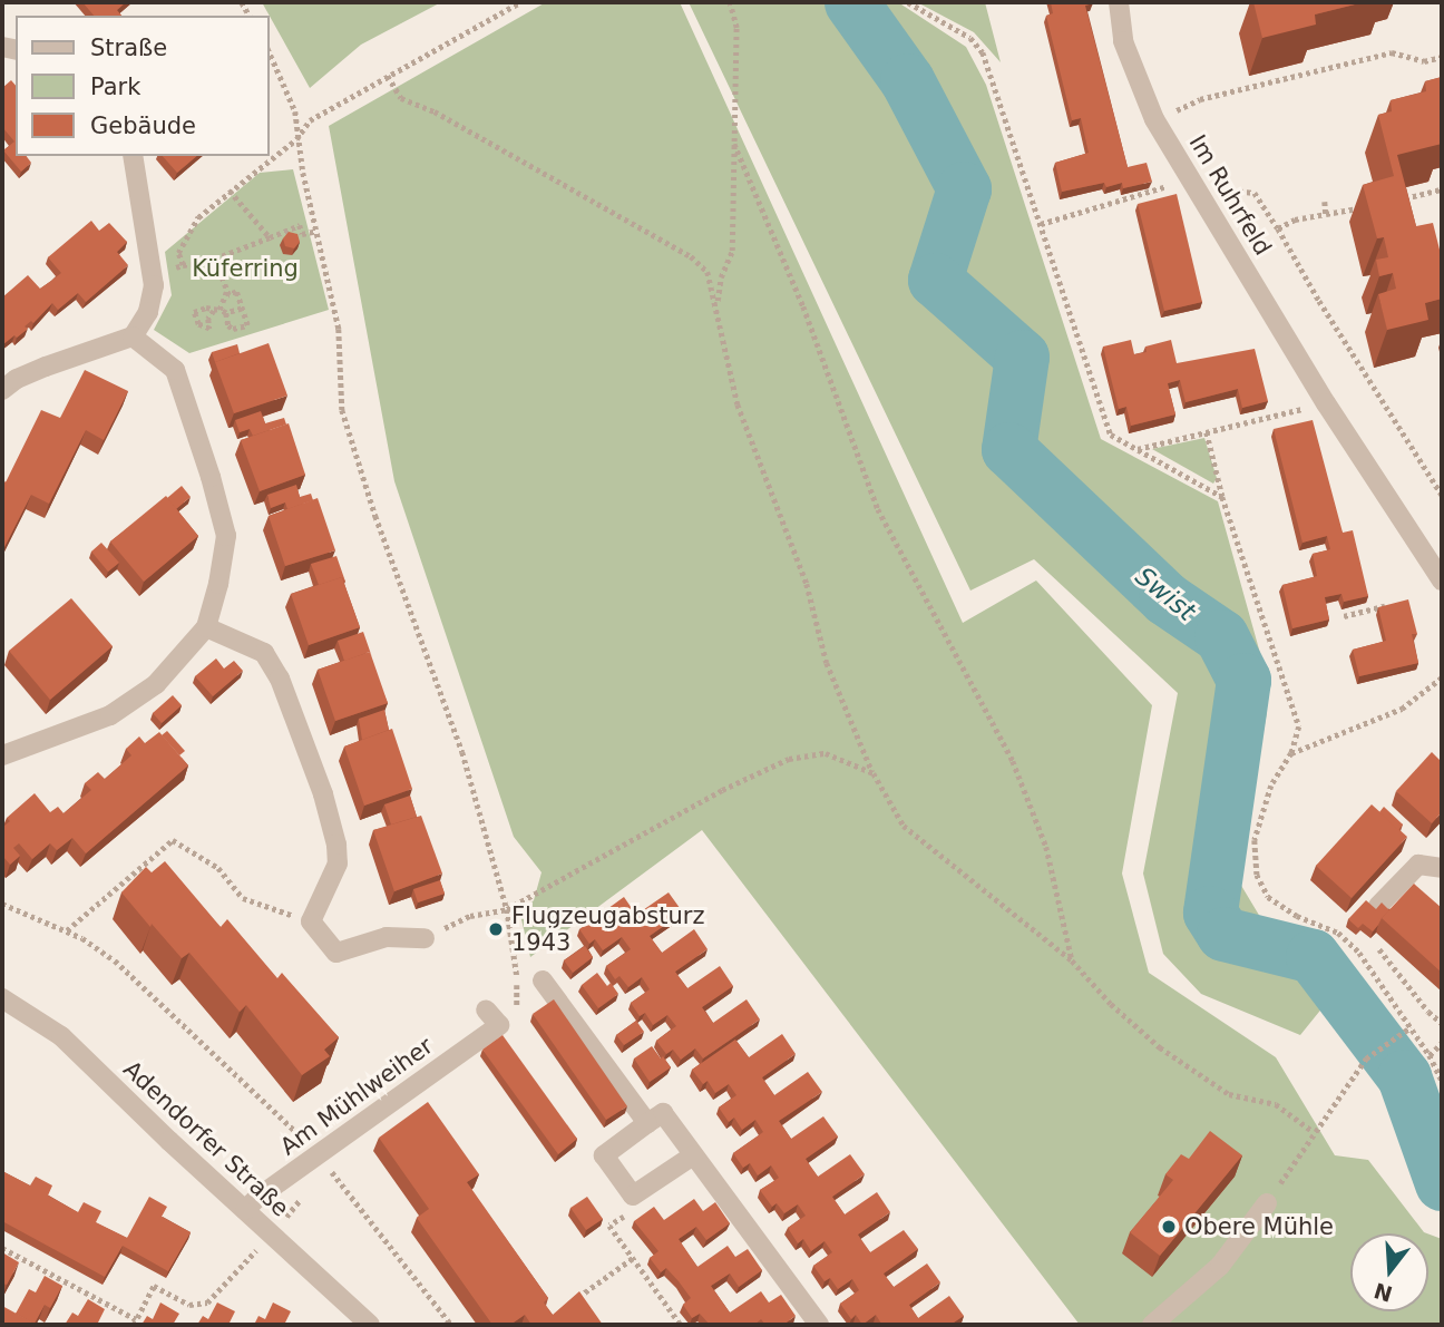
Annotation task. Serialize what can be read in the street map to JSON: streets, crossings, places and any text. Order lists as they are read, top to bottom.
{
  "streets": {
    "street": ["Im Ruhrfeld", "Am Mühlweiher", "Adendorfer Straße"]
  },
  "crossings": [
    ["Am Mühlweiher", "Adendorfer Straße"]
  ],
  "water": ["Swist"],
  "parks": ["Küferring"],
  "places": ["Flugzeugabsturz 1943", "Obere Mühle"],
  "legend": ["Straße", "Park", "Gebäude"],
  "north": "bottom"
}
